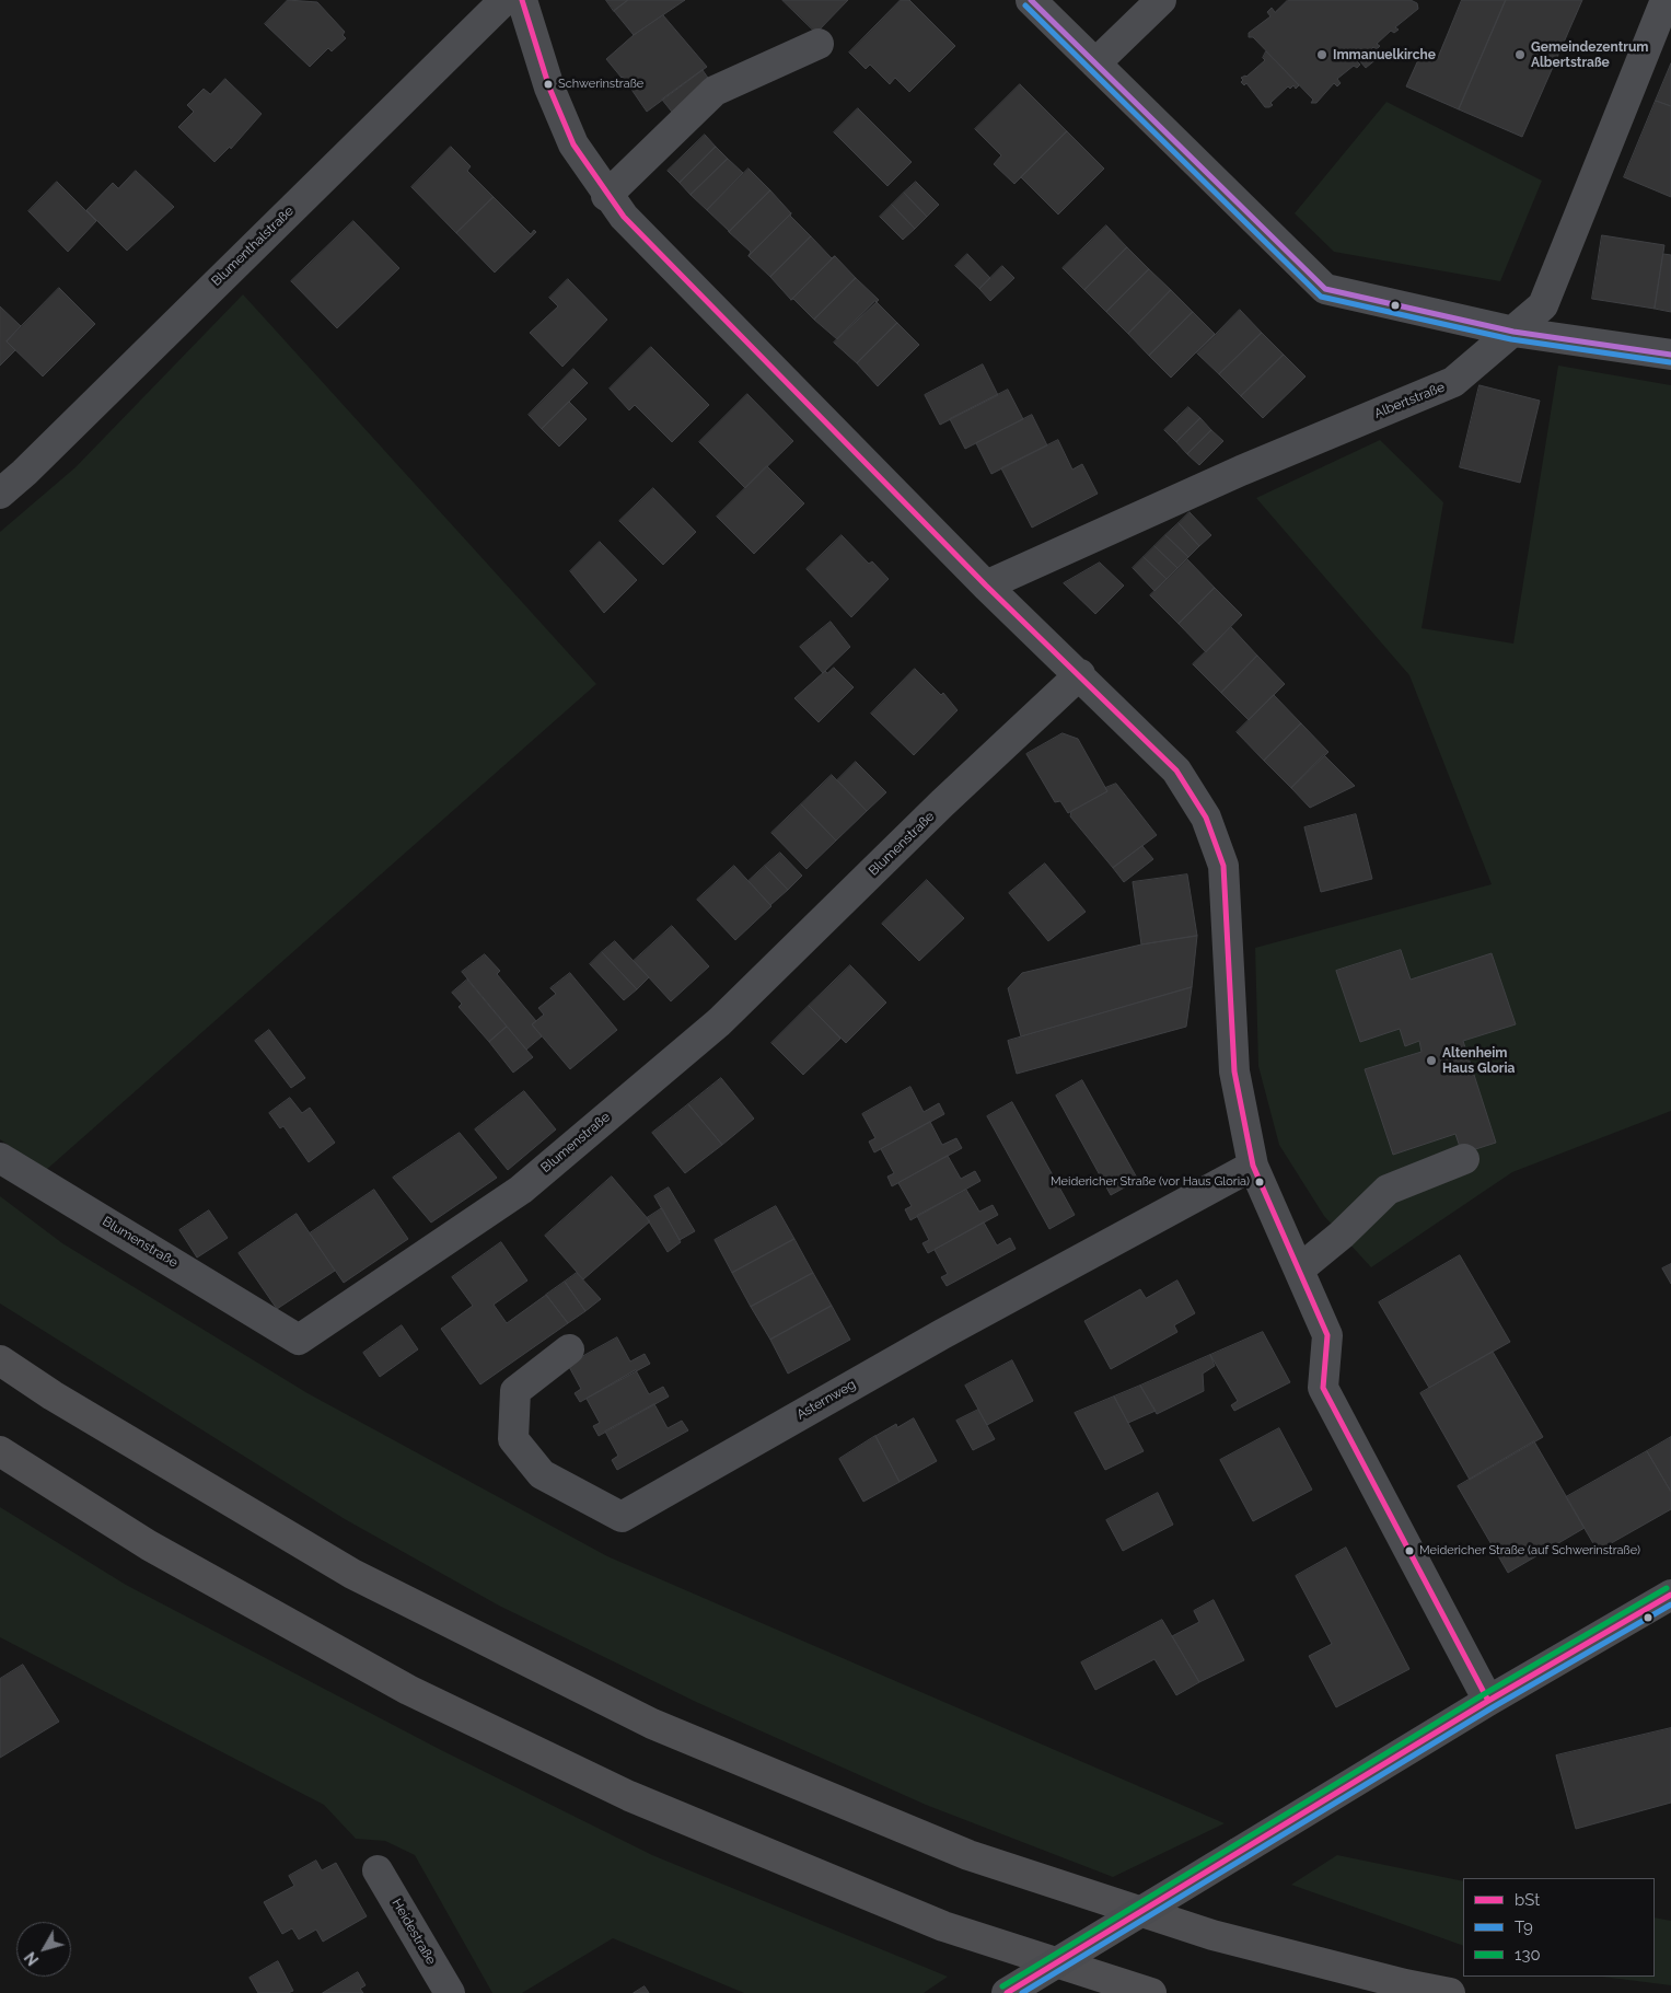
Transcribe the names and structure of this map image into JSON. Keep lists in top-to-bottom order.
{
  "streets": {
    "street": [
      "Blumenthalstraße",
      "Albertstraße",
      "Blumenstraße",
      "Asternweg",
      "Heidestraße"
    ]
  },
  "places": [
    "Immanuelkirche",
    "Gemeindezentrum Albertstraße",
    "Schwerinstraße",
    "Altenheim Haus Gloria",
    "Meidericher Straße (vor Haus Gloria)",
    "Meidericher Straße (auf Schwerinstraße)"
  ],
  "lines": ["transit line bSt", "transit line T9", "transit line 130"],
  "legend": ["bSt", "T9", "130"],
  "north": "bottom left"
}
